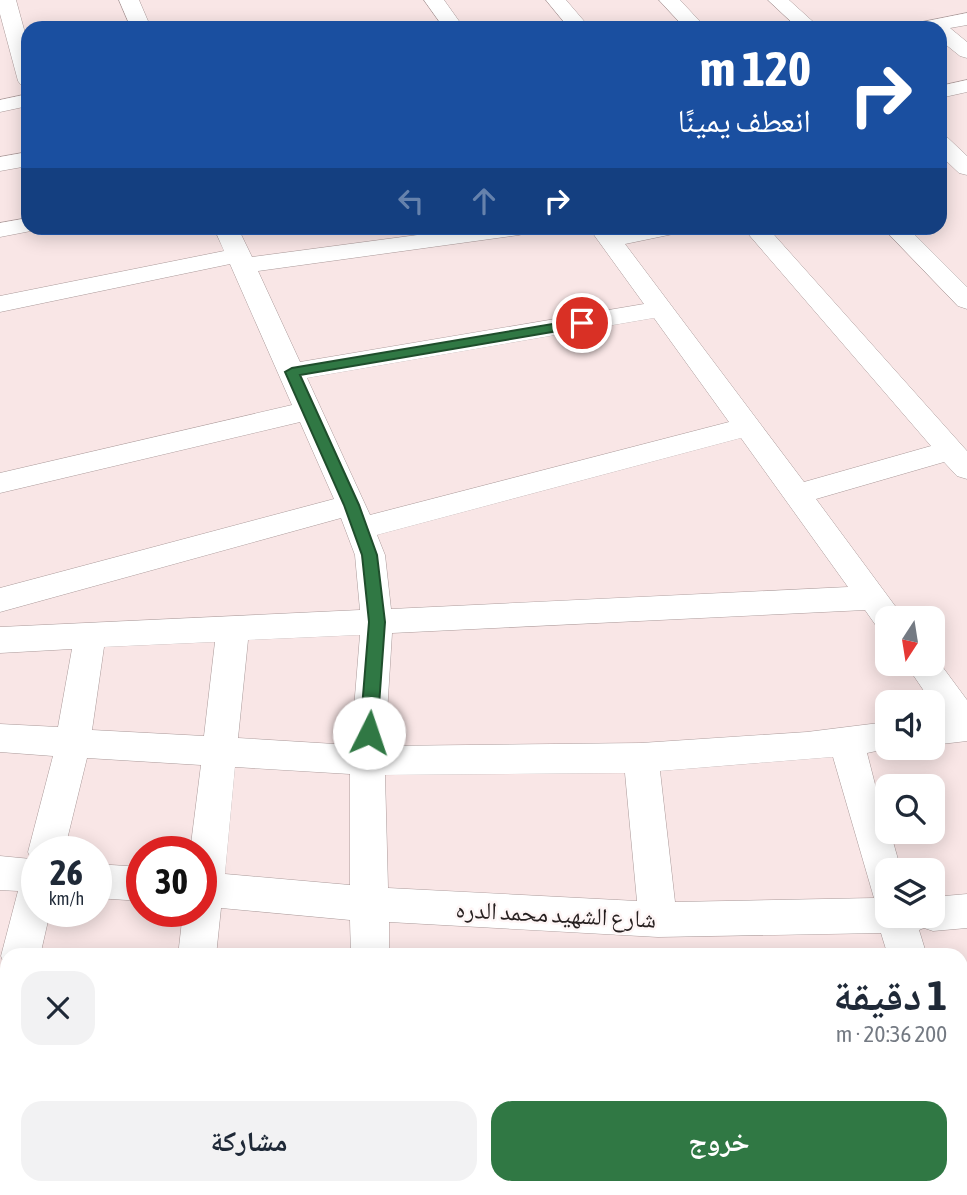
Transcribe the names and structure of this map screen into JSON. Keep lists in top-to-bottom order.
{
  "streets": {
    "street": ["شارع الشهيد محمد الدره"]
  },
  "north": "bottom",
  "page": {
    "turn": ["120 m", "انعطف يمينًا"],
    "speed": "26 km/h",
    "limit": "30",
    "heading": ["1 دقيقة", "200 m · 20:36"],
    "buttons": ["خروج", "مشاركة"]
  }
}
